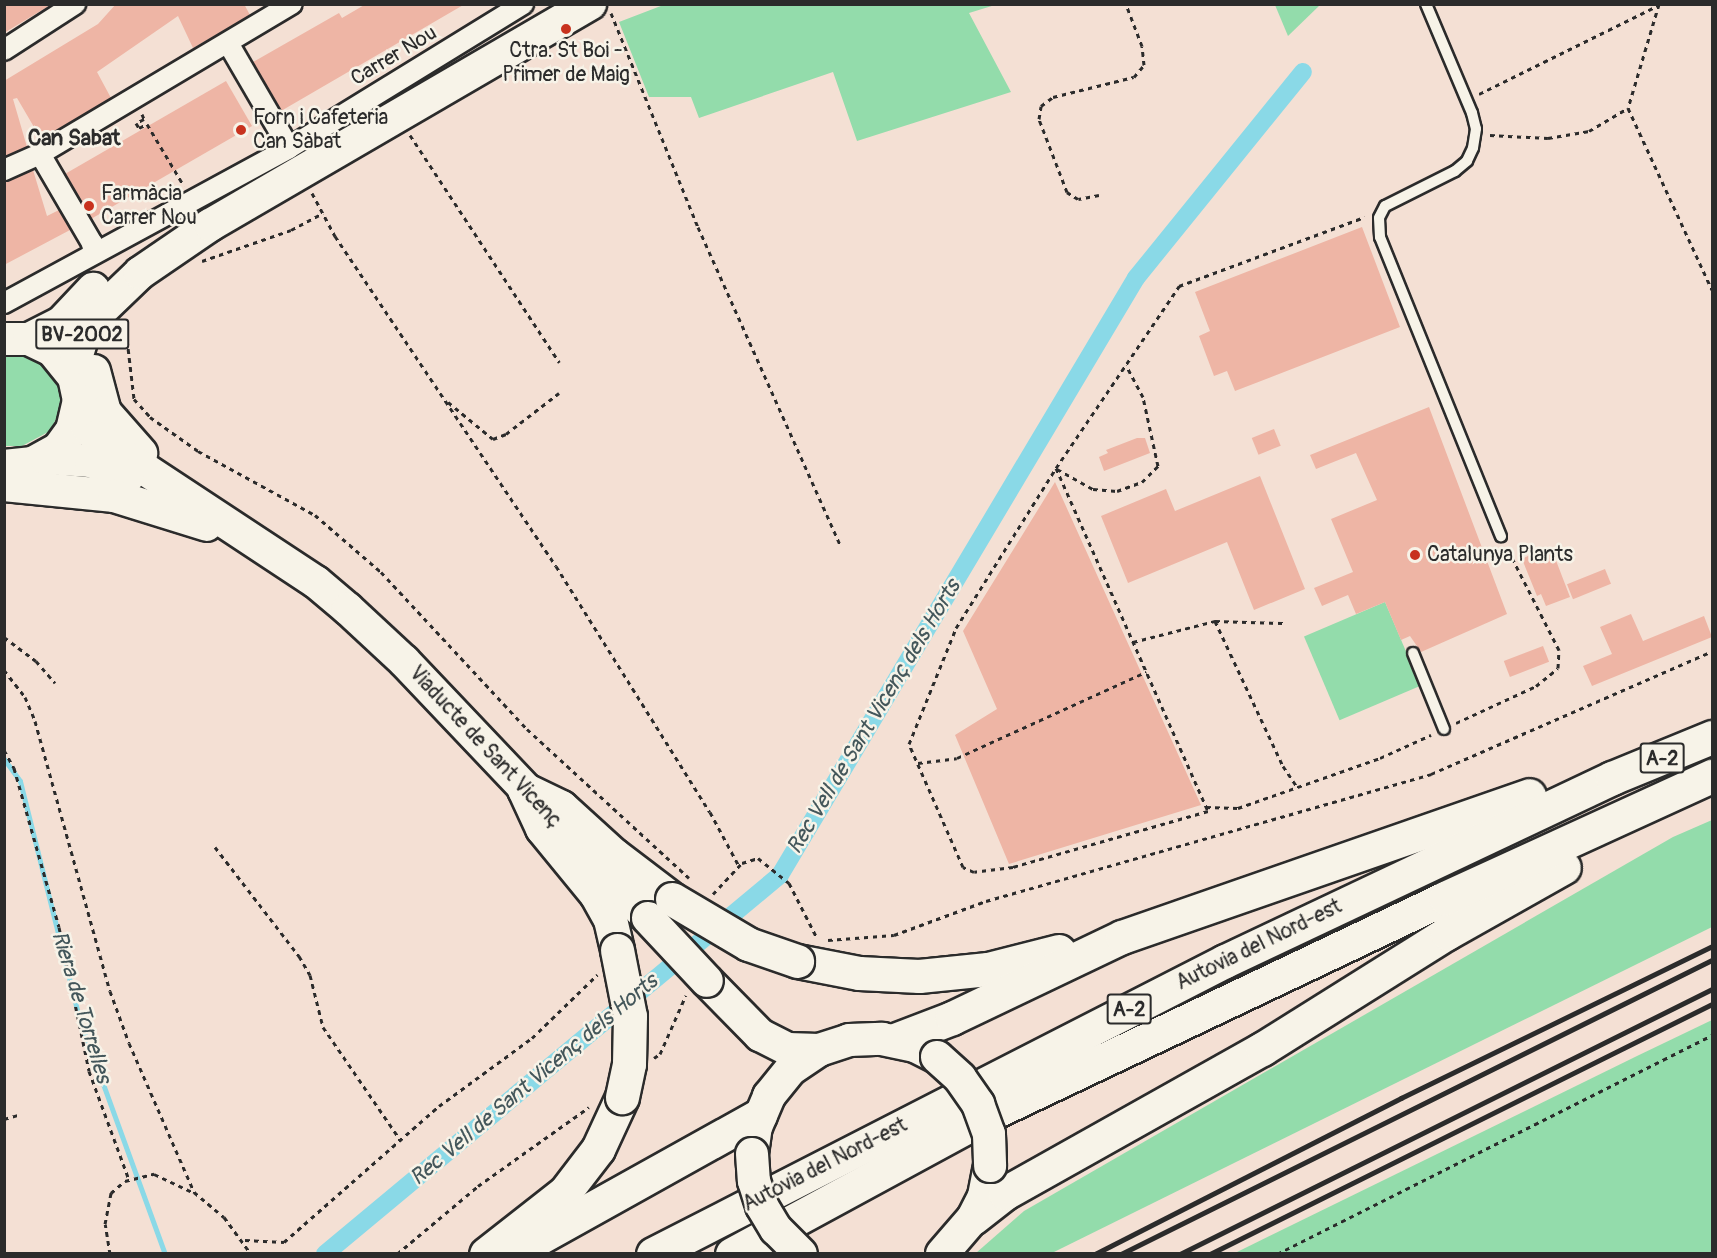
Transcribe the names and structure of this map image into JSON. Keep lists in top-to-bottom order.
{
  "streets": {
    "highway": ["A-2", "Autovia del Nord-est"],
    "main road": ["BV-2002", "Viaducte de Sant Vicenç"],
    "street": ["Carrer Nou"]
  },
  "crossings": [
    ["Carrer Nou", "BV-2002"],
    ["BV-2002", "Viaducte de Sant Vicenç"]
  ],
  "districts": ["Can Sabat"],
  "water": ["Rec Vell de Sant Vicenç dels Horts", "Riera de Torrelles"],
  "places": [
    "Ctra. St Boi - Primer de Maig",
    "Forn i Cafeteria Can Sàbat",
    "Farmàcia Carrer Nou",
    "Catalunya Plants"
  ]
}
